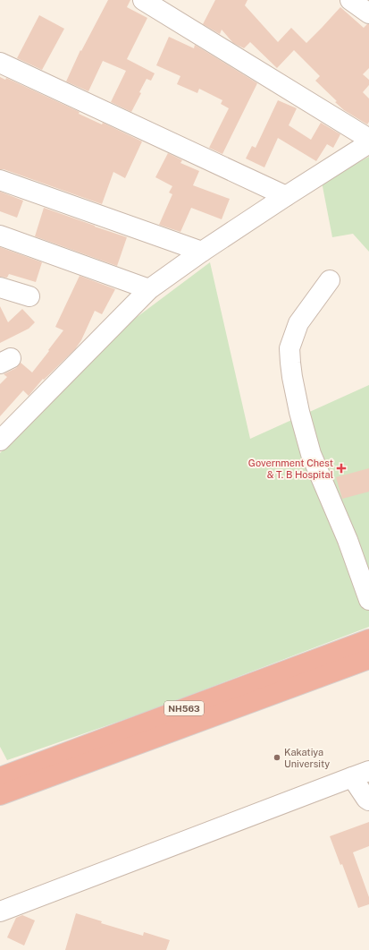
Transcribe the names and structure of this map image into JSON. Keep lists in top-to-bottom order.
{
  "streets": {
    "highway": ["NH563"]
  },
  "places": {
    "health": ["Government Chest & T. B Hospital"],
    "other": ["Kakatiya University"]
  }
}
